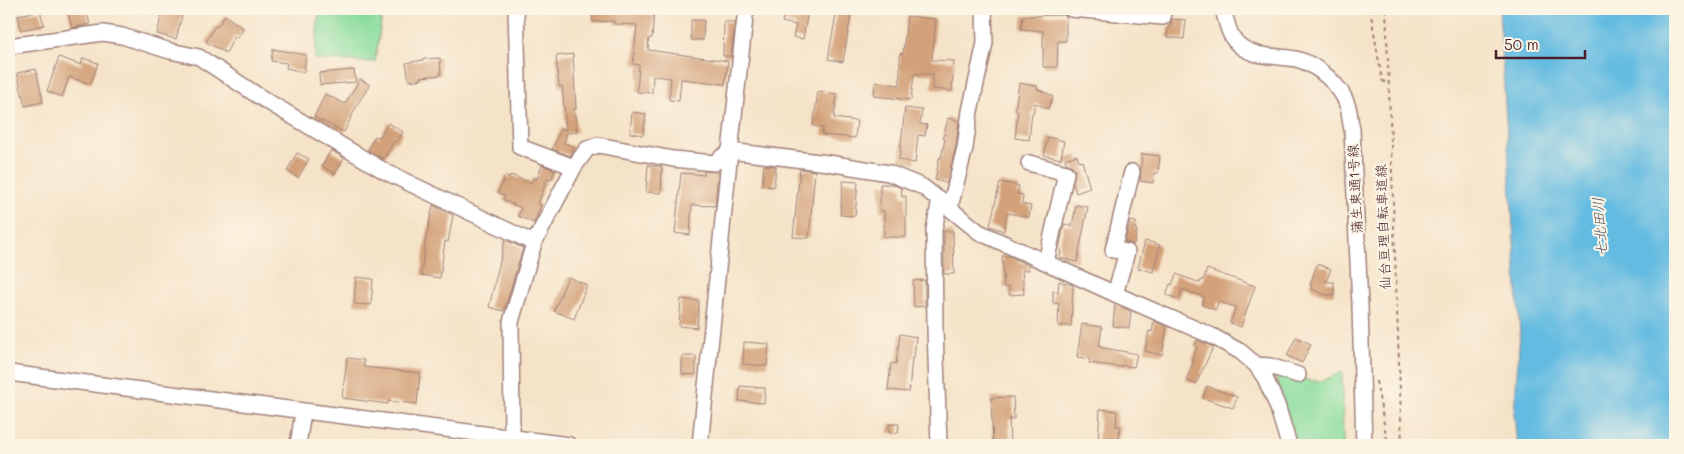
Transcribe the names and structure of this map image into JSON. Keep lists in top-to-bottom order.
{
  "streets": {
    "street": ["蒲生東通1号線"],
    "path": ["仙台亘理自転車道線"]
  },
  "water": ["七北田川"],
  "scale_bar": "50 m"
}
